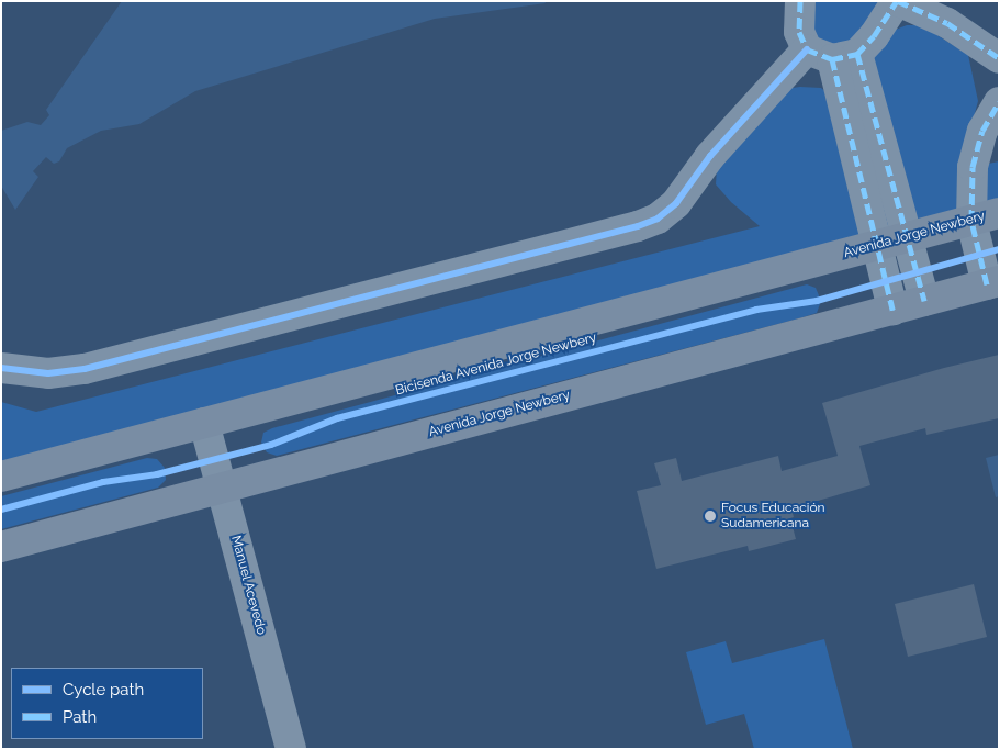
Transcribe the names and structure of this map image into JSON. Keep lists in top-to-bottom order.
{
  "streets": {
    "main road": ["Avenida Jorge Newbery"],
    "street": ["Manuel Acevedo"],
    "cycle path": ["Bicisenda Avenida Jorge Newbery"]
  },
  "crossings": [
    ["Avenida Jorge Newbery", "Manuel Acevedo"]
  ],
  "places": ["Focus Educación Sudamericana"],
  "legend": ["Cycle path", "Path"]
}
